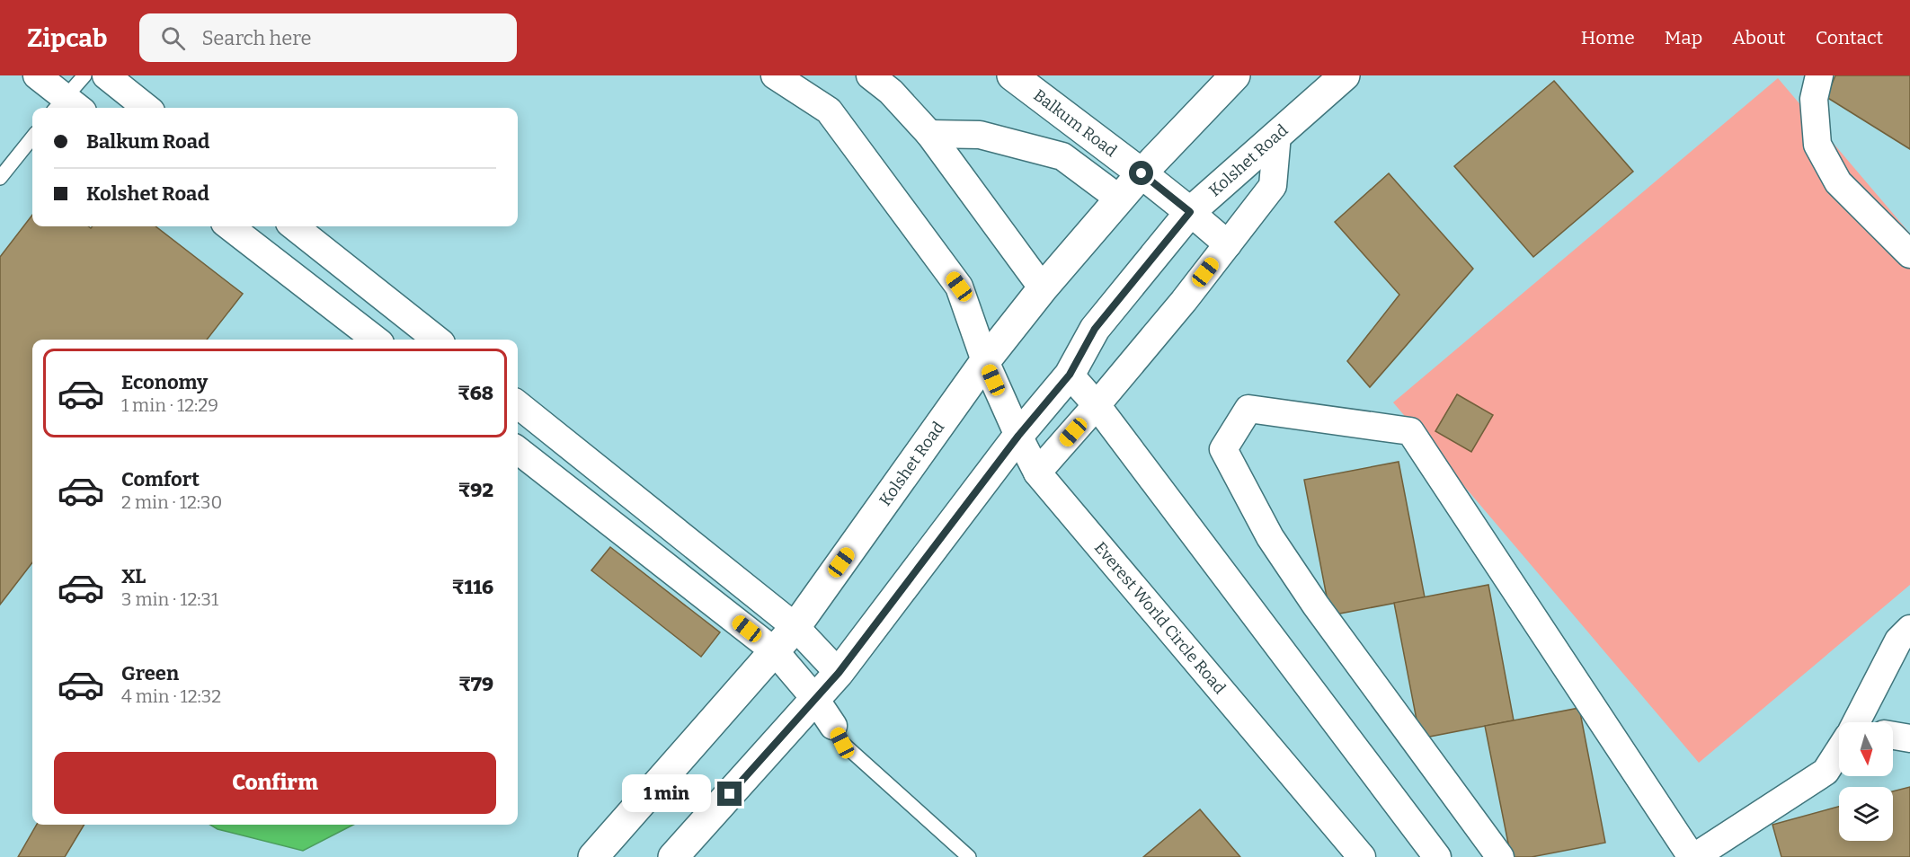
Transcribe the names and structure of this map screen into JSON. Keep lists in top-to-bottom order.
{
  "streets": {
    "street": ["Balkum Road", "Kolshet Road", "Everest World Circle Road"]
  },
  "crossings": [
    ["Balkum Road", "Kolshet Road"],
    ["Kolshet Road", "Everest World Circle Road"]
  ],
  "north": "bottom",
  "page": {
    "header": "Zipcab",
    "search": "Search here",
    "nav": [
      "Home",
      "Map",
      "About",
      "Contact"
    ],
    "banner": ["Balkum Road", "Kolshet Road"],
    "list": [
      {
        "name": "Economy",
        "note": "1 min · 12:29",
        "value": "₹68"
      },
      {
        "name": "Comfort",
        "note": "2 min · 12:30",
        "value": "₹92"
      },
      {
        "name": "XL",
        "note": "3 min · 12:31",
        "value": "₹116"
      },
      {
        "name": "Green",
        "note": "4 min · 12:32",
        "value": "₹79"
      }
    ],
    "buttons": "Confirm",
    "bubble": "1 min"
  }
}
